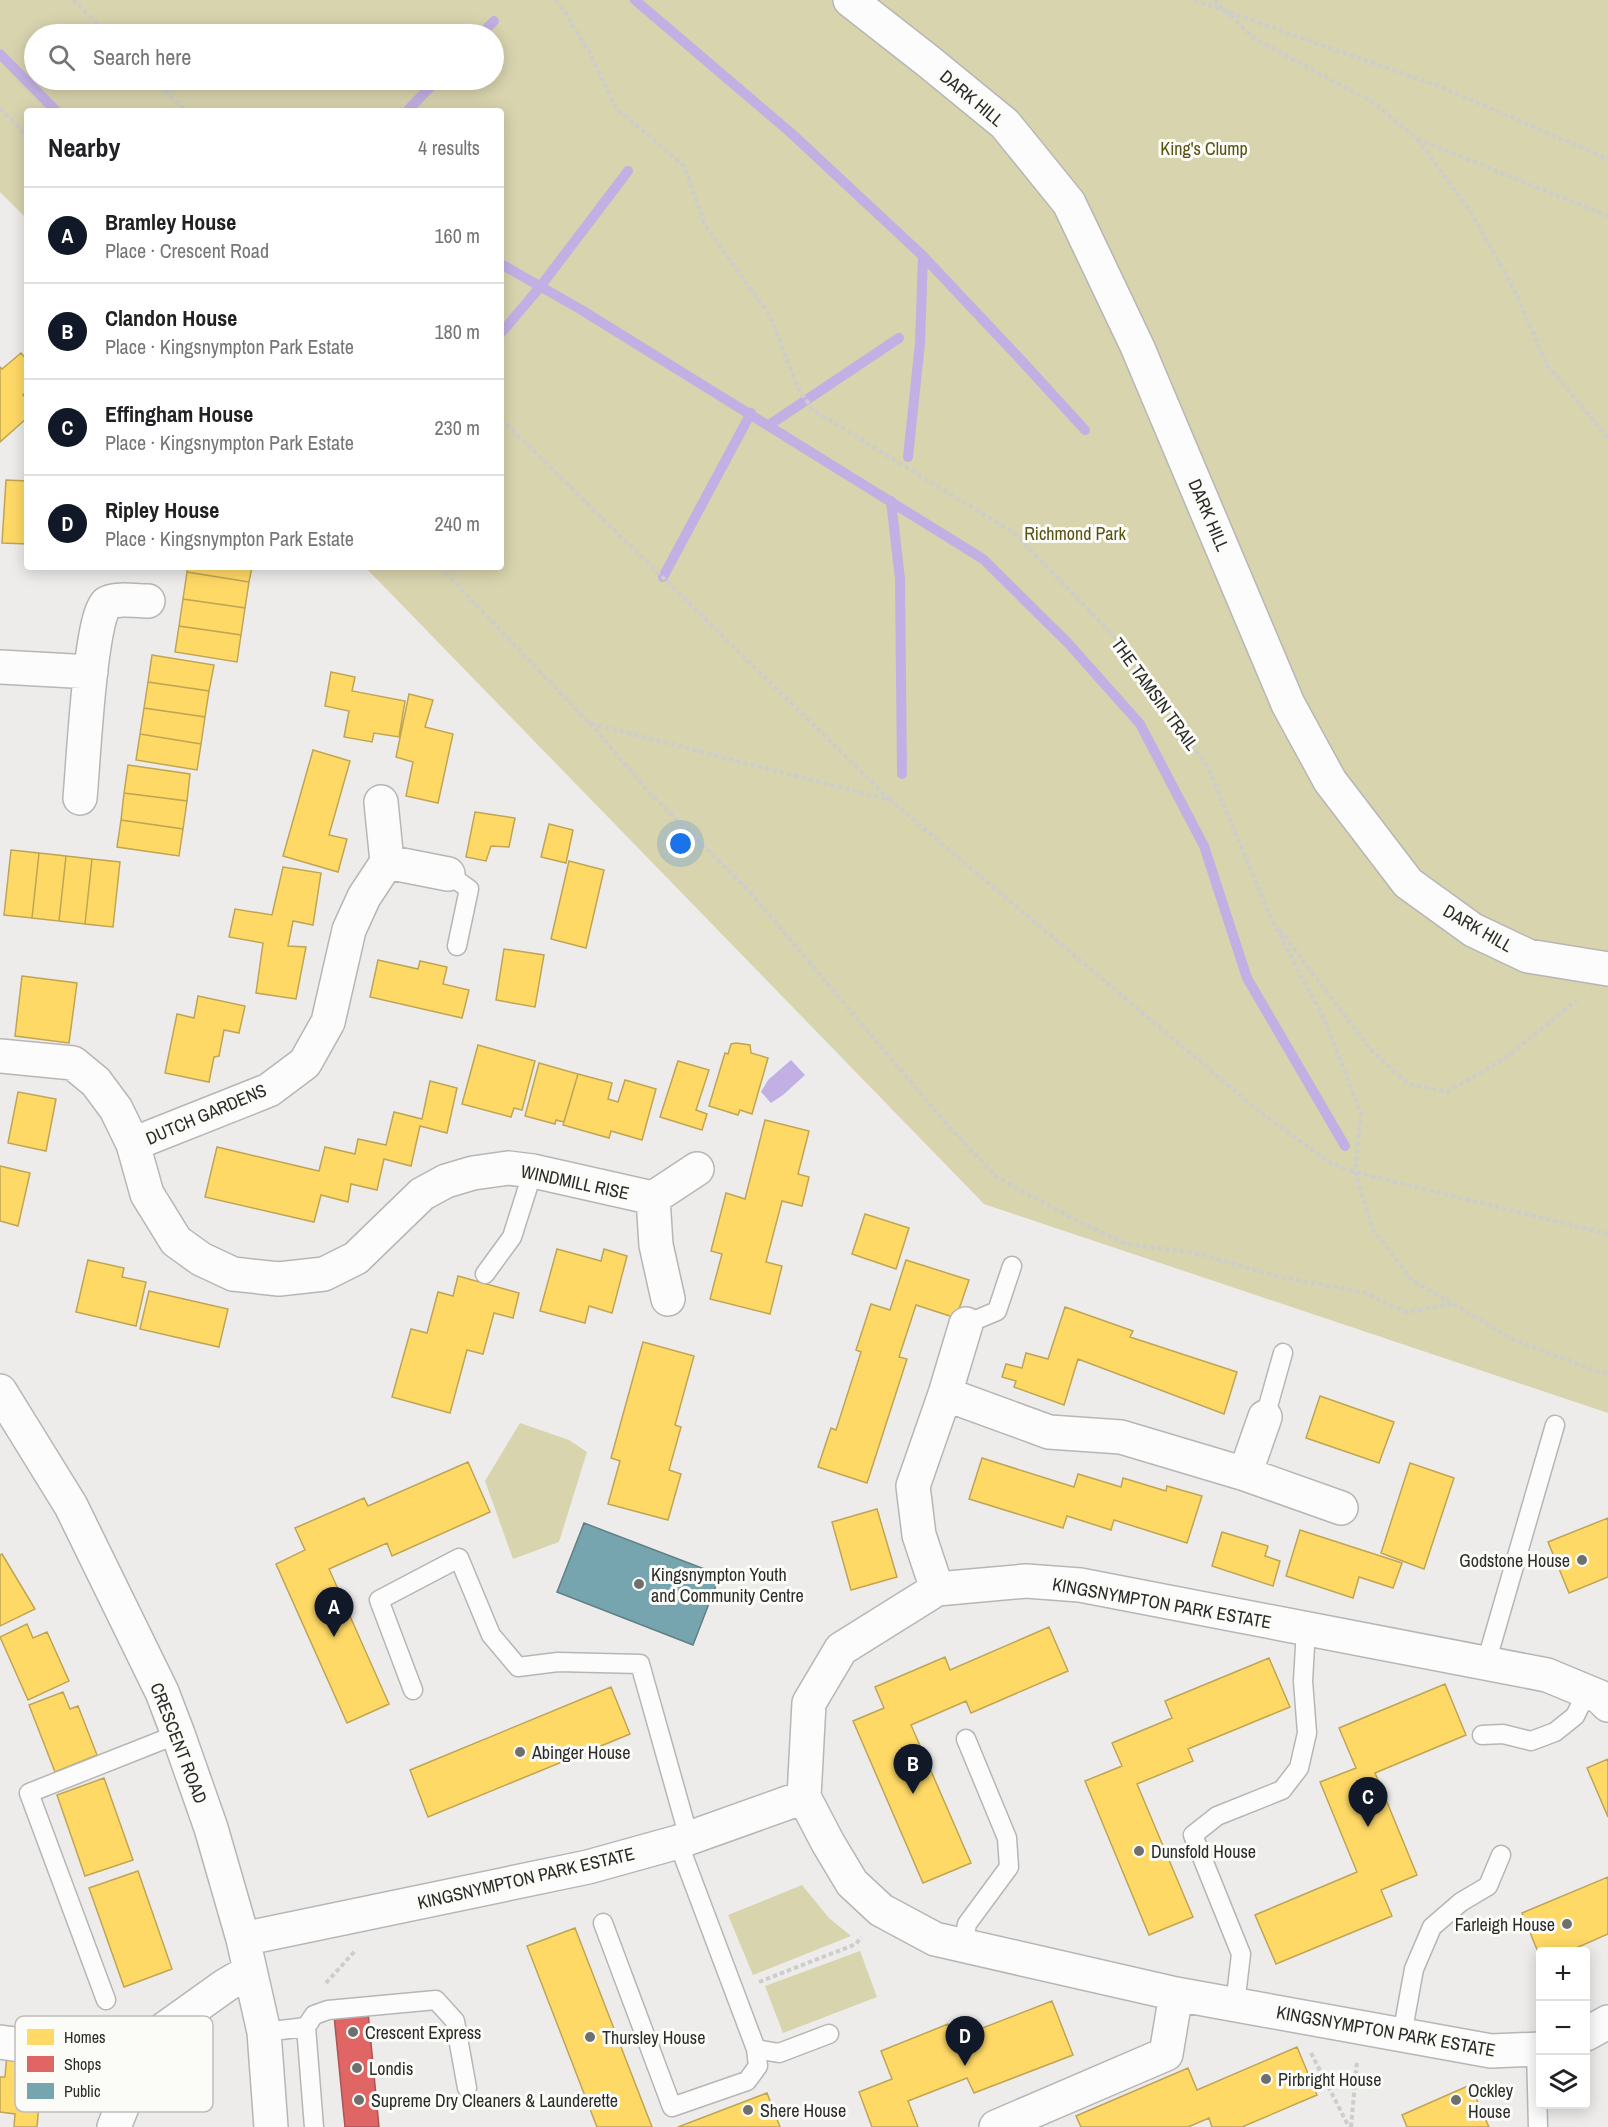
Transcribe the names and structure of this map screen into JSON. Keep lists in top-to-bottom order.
{
  "streets": {
    "street": [
      "DARK HILL",
      "DUTCH GARDENS",
      "WINDMILL RISE",
      "KINGSNYMPTON PARK ESTATE",
      "CRESCENT ROAD"
    ],
    "path": ["THE TAMSIN TRAIL"]
  },
  "crossings": [
    ["DUTCH GARDENS", "WINDMILL RISE"],
    ["KINGSNYMPTON PARK ESTATE", "CRESCENT ROAD"]
  ],
  "parks": ["King's Clump", "Richmond Park"],
  "places": [
    "Godstone House",
    "Kingsnympton Youth and Community Centre",
    "Abinger House",
    "Dunsfold House",
    "Farleigh House",
    "Crescent Express",
    "Thursley House",
    "Londis",
    "Pirbright House",
    "Supreme Dry Cleaners & Launderette",
    "Ockley House",
    "Shere House"
  ],
  "legend": ["Homes", "Shops", "Public"],
  "page": {
    "search": "Search here",
    "heading": ["Nearby", "4 results"],
    "list": [
      {
        "mark": "A",
        "name": "Bramley House",
        "note": "Place · Crescent Road",
        "value": "160 m"
      },
      {
        "mark": "B",
        "name": "Clandon House",
        "note": "Place · Kingsnympton Park Estate",
        "value": "180 m"
      },
      {
        "mark": "C",
        "name": "Effingham House",
        "note": "Place · Kingsnympton Park Estate",
        "value": "230 m"
      },
      {
        "mark": "D",
        "name": "Ripley House",
        "note": "Place · Kingsnympton Park Estate",
        "value": "240 m"
      }
    ],
    "pins": [
      "A",
      "B",
      "C",
      "D"
    ],
    "map_buttons": ["+", "−"]
  }
}
